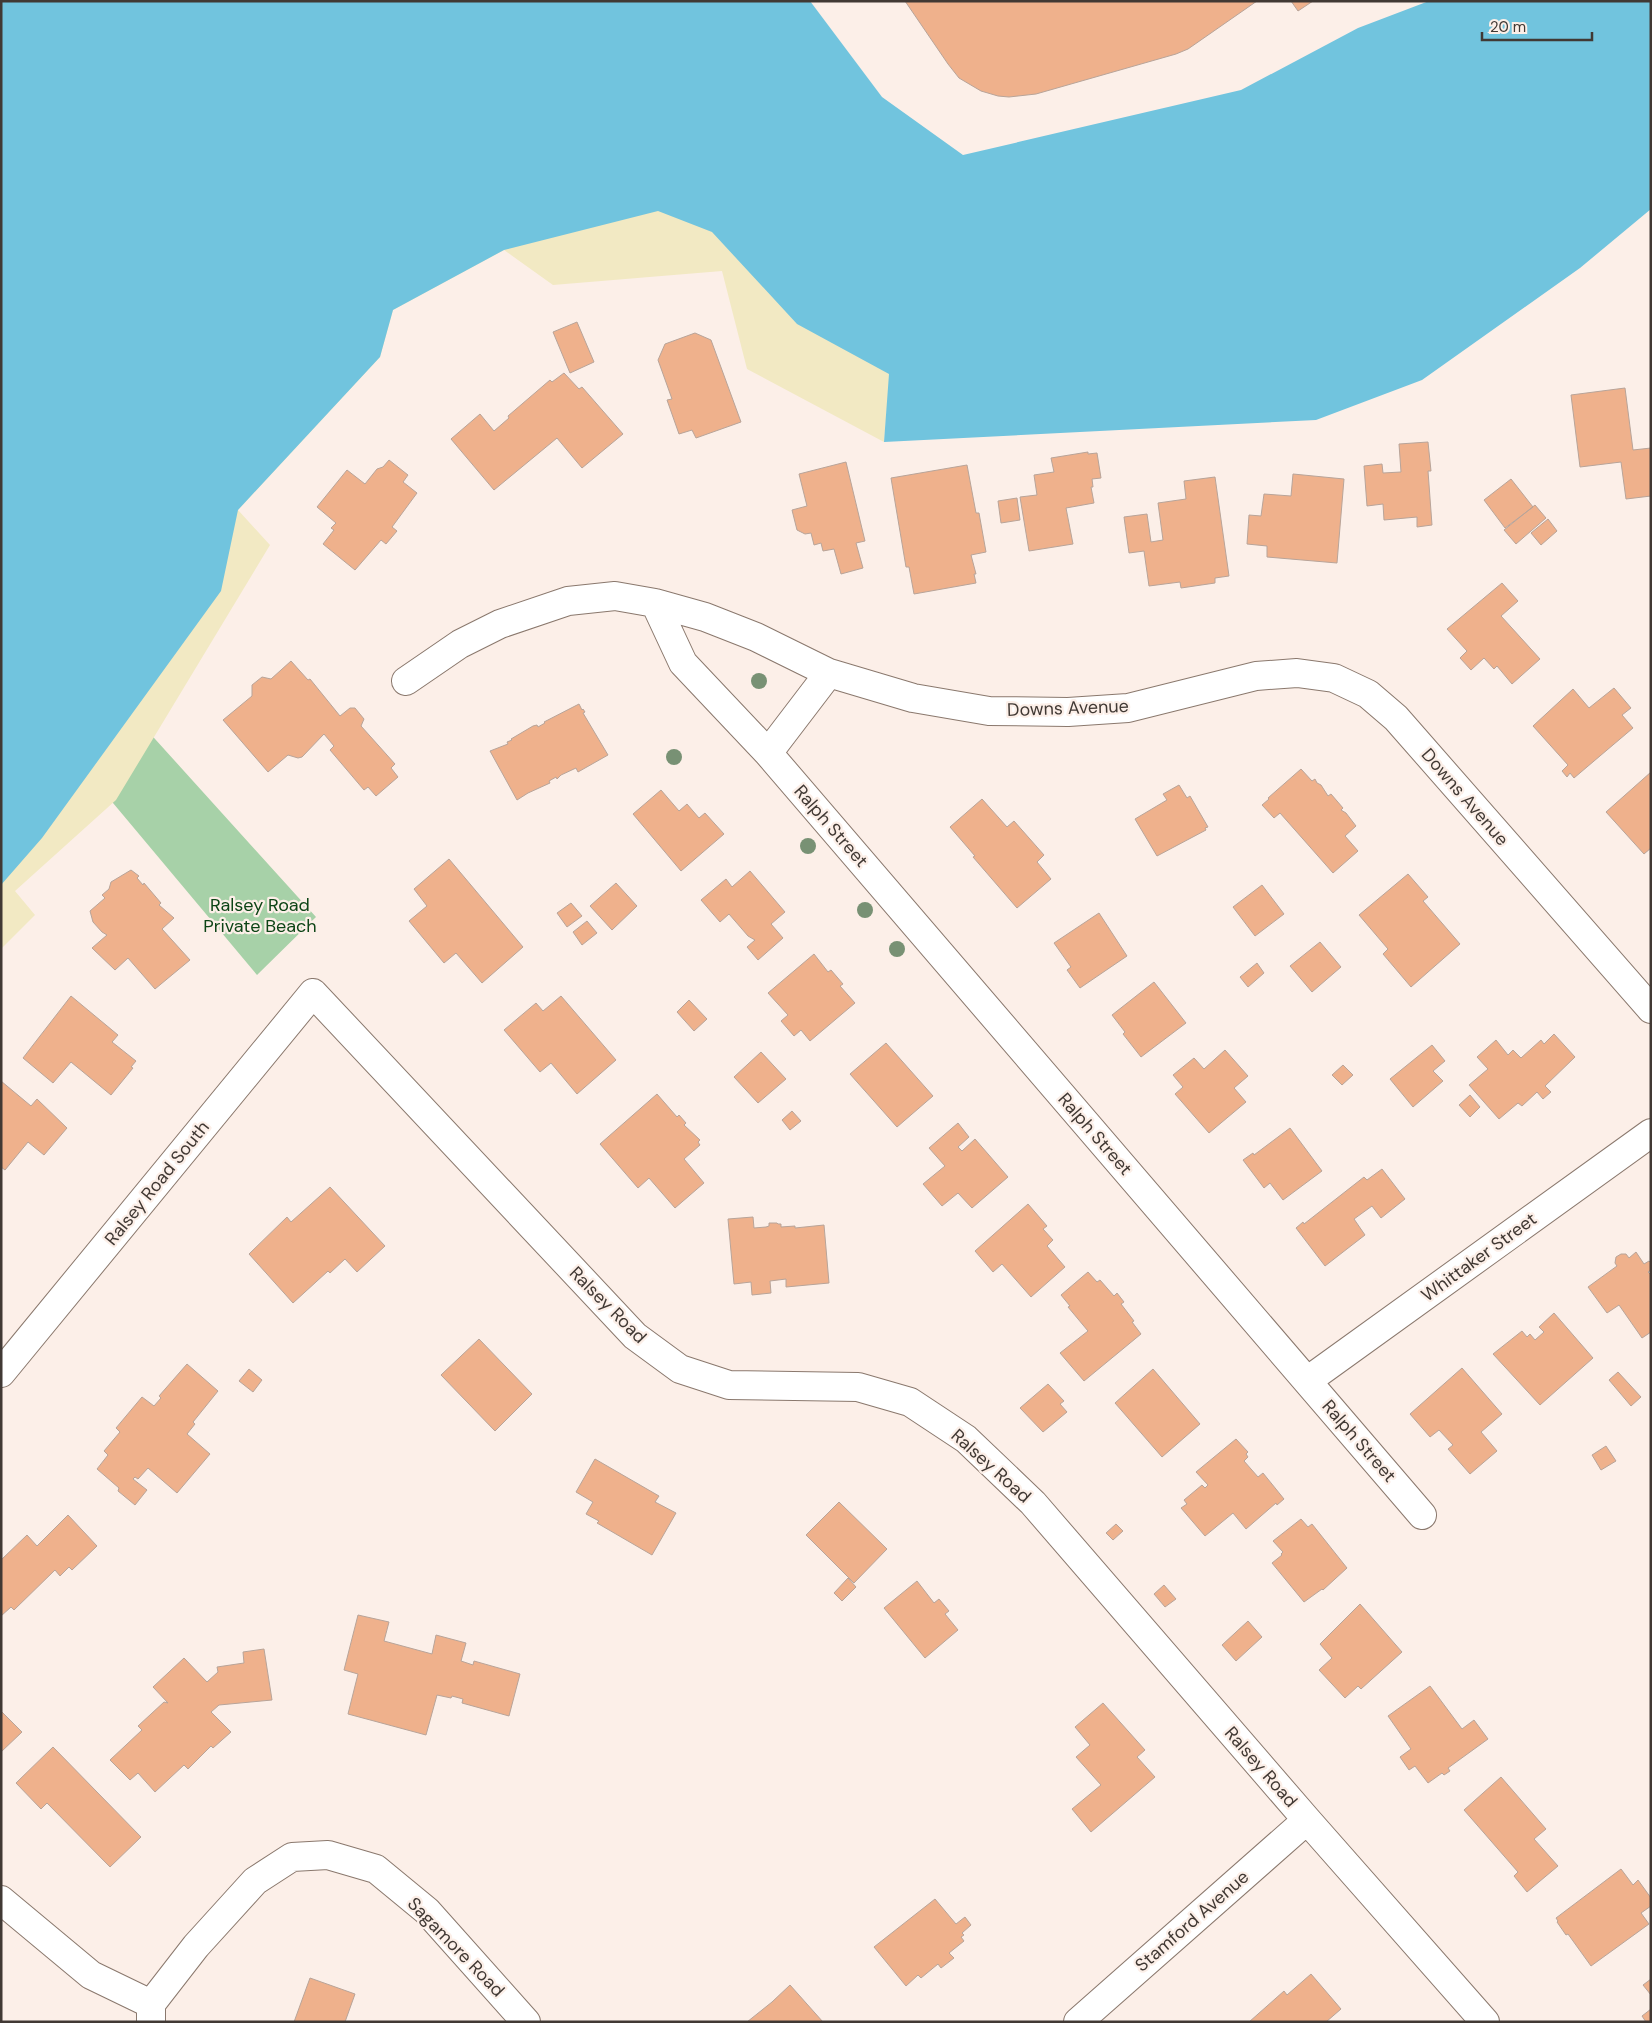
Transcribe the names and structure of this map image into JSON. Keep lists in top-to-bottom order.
{
  "streets": {
    "street": [
      "Downs Avenue",
      "Ralph Street",
      "Ralsey Road South",
      "Whittaker Street",
      "Ralsey Road",
      "Stamford Avenue",
      "Sagamore Road"
    ]
  },
  "crossings": [
    ["Downs Avenue", "Ralph Street"],
    ["Ralph Street", "Whittaker Street"],
    ["Ralsey Road South", "Ralsey Road"],
    ["Ralsey Road", "Stamford Avenue"]
  ],
  "parks": ["Ralsey Road Private Beach"],
  "scale_bar": "20 m"
}
